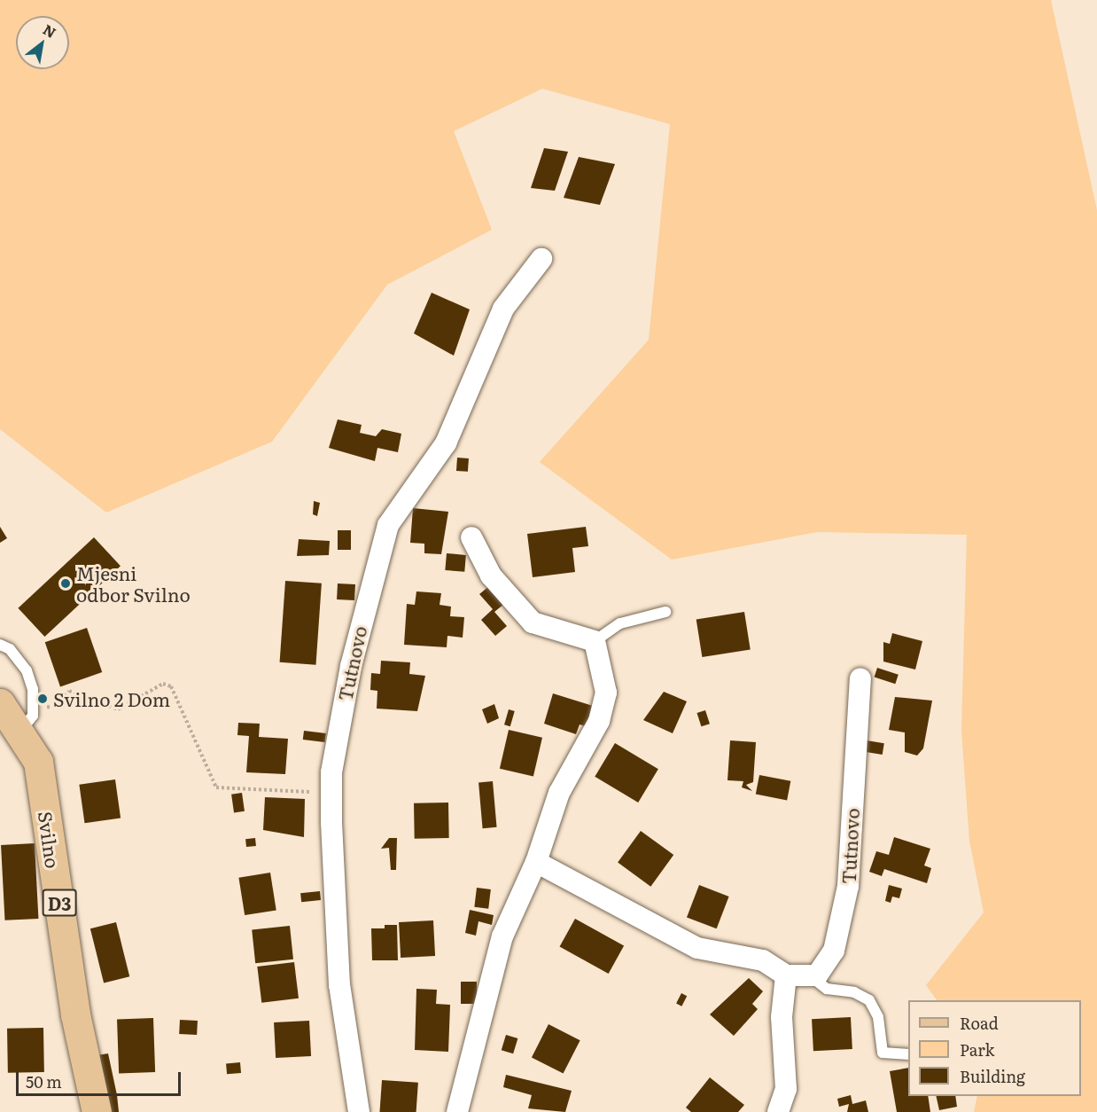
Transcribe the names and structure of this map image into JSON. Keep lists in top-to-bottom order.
{
  "streets": {
    "main road": ["Svilno", "D3"],
    "street": ["Tutnovo"]
  },
  "places": ["Mjesni odbor Svilno", "Svilno 2 Dom"],
  "legend": ["Road", "Park", "Building"],
  "scale_bar": "50 m",
  "north": "top right"
}
